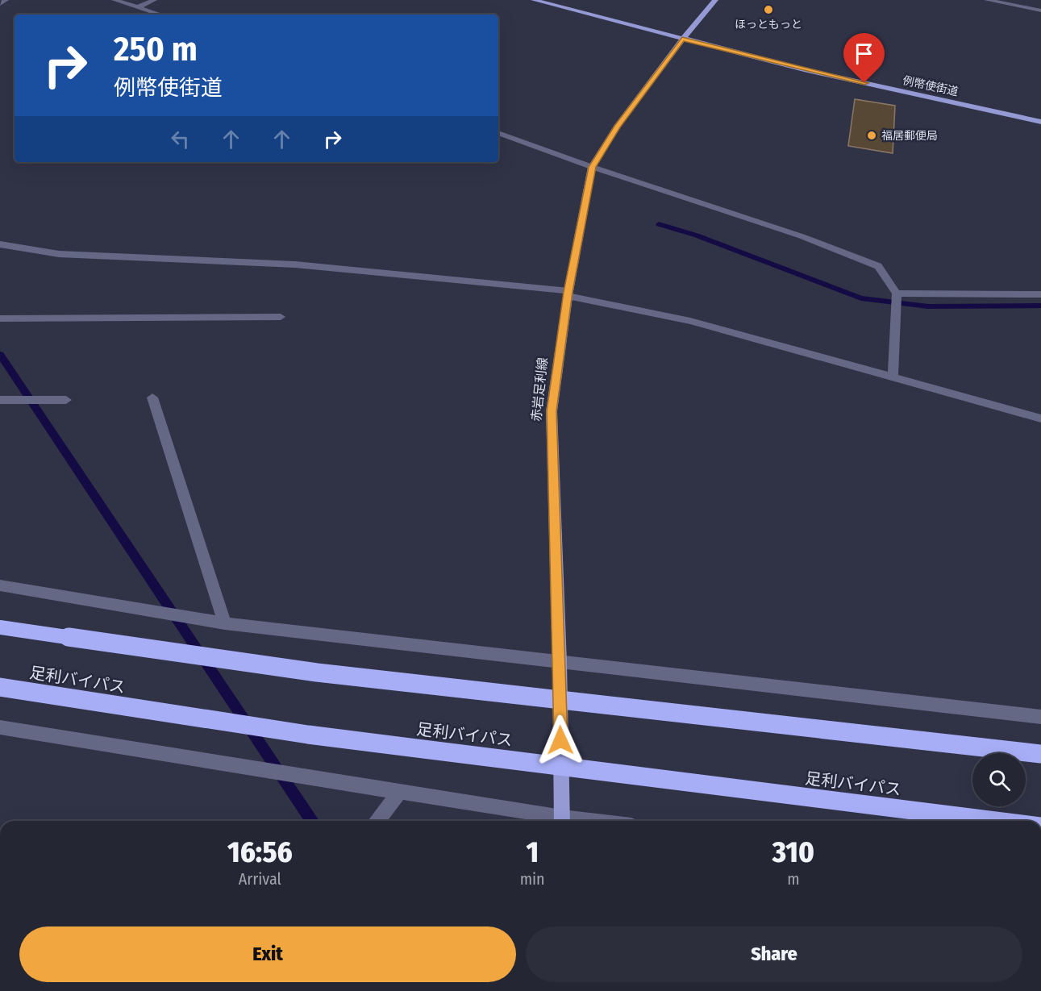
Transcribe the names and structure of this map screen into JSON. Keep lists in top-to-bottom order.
{
  "streets": {
    "highway": ["足利バイパス"],
    "main road": ["例幣使街道", "赤岩足利線"]
  },
  "crossings": [
    ["例幣使街道", "赤岩足利線"]
  ],
  "places": ["ほっともっと", "福居郵便局"],
  "page": {
    "turn": ["250 m", "例幣使街道"],
    "eta": [
      "16:56",
      "Arrival",
      "1",
      "min",
      "310",
      "m"
    ],
    "buttons": ["Exit", "Share"]
  }
}
